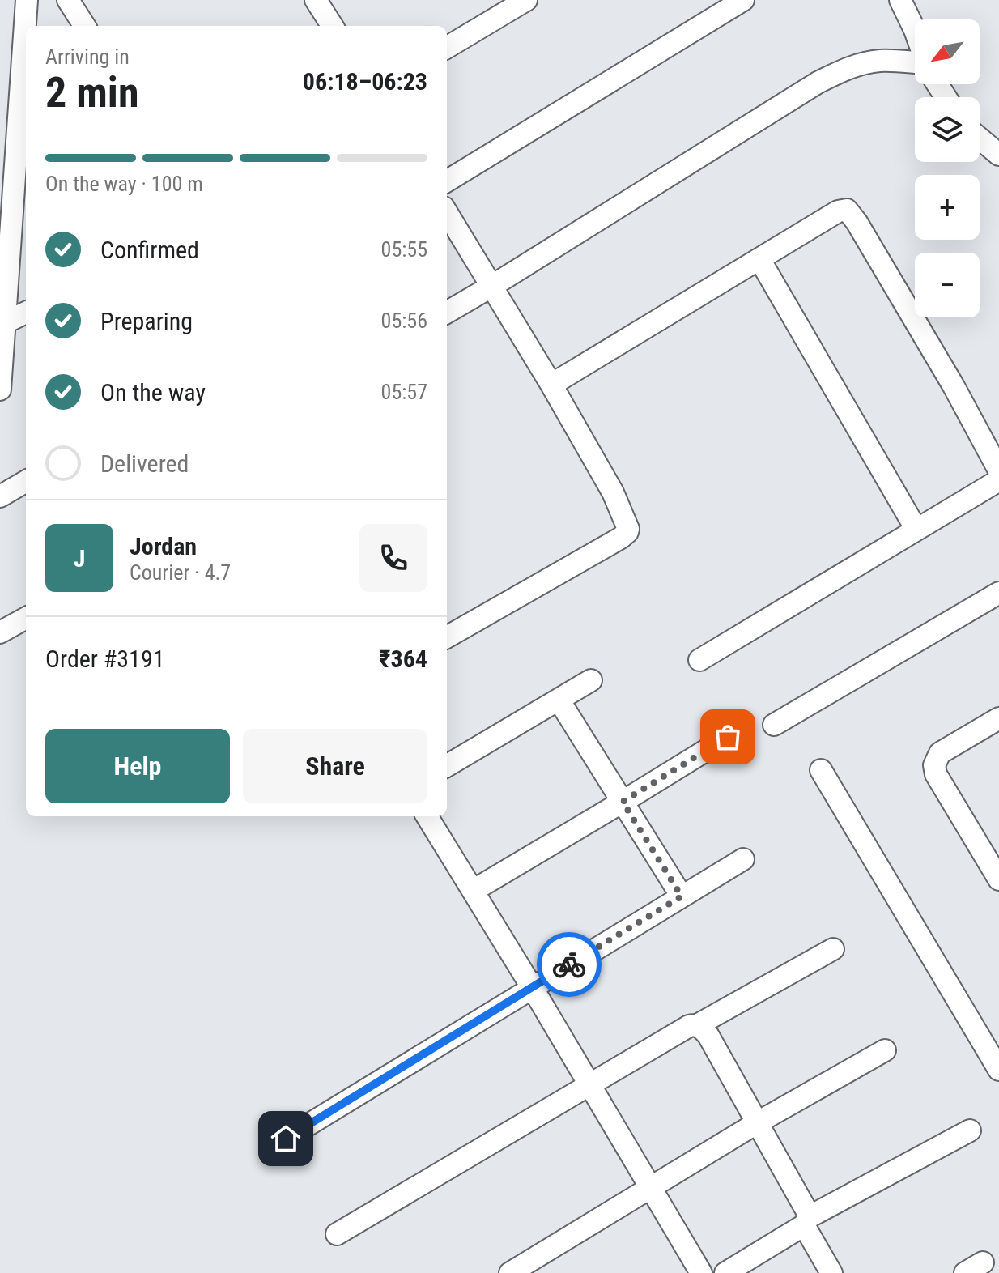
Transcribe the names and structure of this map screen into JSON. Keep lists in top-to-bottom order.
{
  "north": "bottom left",
  "page": {
    "map_buttons": ["+", "−"],
    "heading": ["2 min", "Arriving in", "06:18–06:23"],
    "panel": [
      "Jordan",
      "Courier · 4.7",
      "Order #3191",
      "₹364"
    ],
    "bar": "On the way · 100 m",
    "list": [
      ["Confirmed", "05:55"],
      ["Preparing", "05:56"],
      ["On the way", "05:57"],
      "Delivered"
    ],
    "round": "J",
    "buttons": ["Help", "Share"]
  }
}
